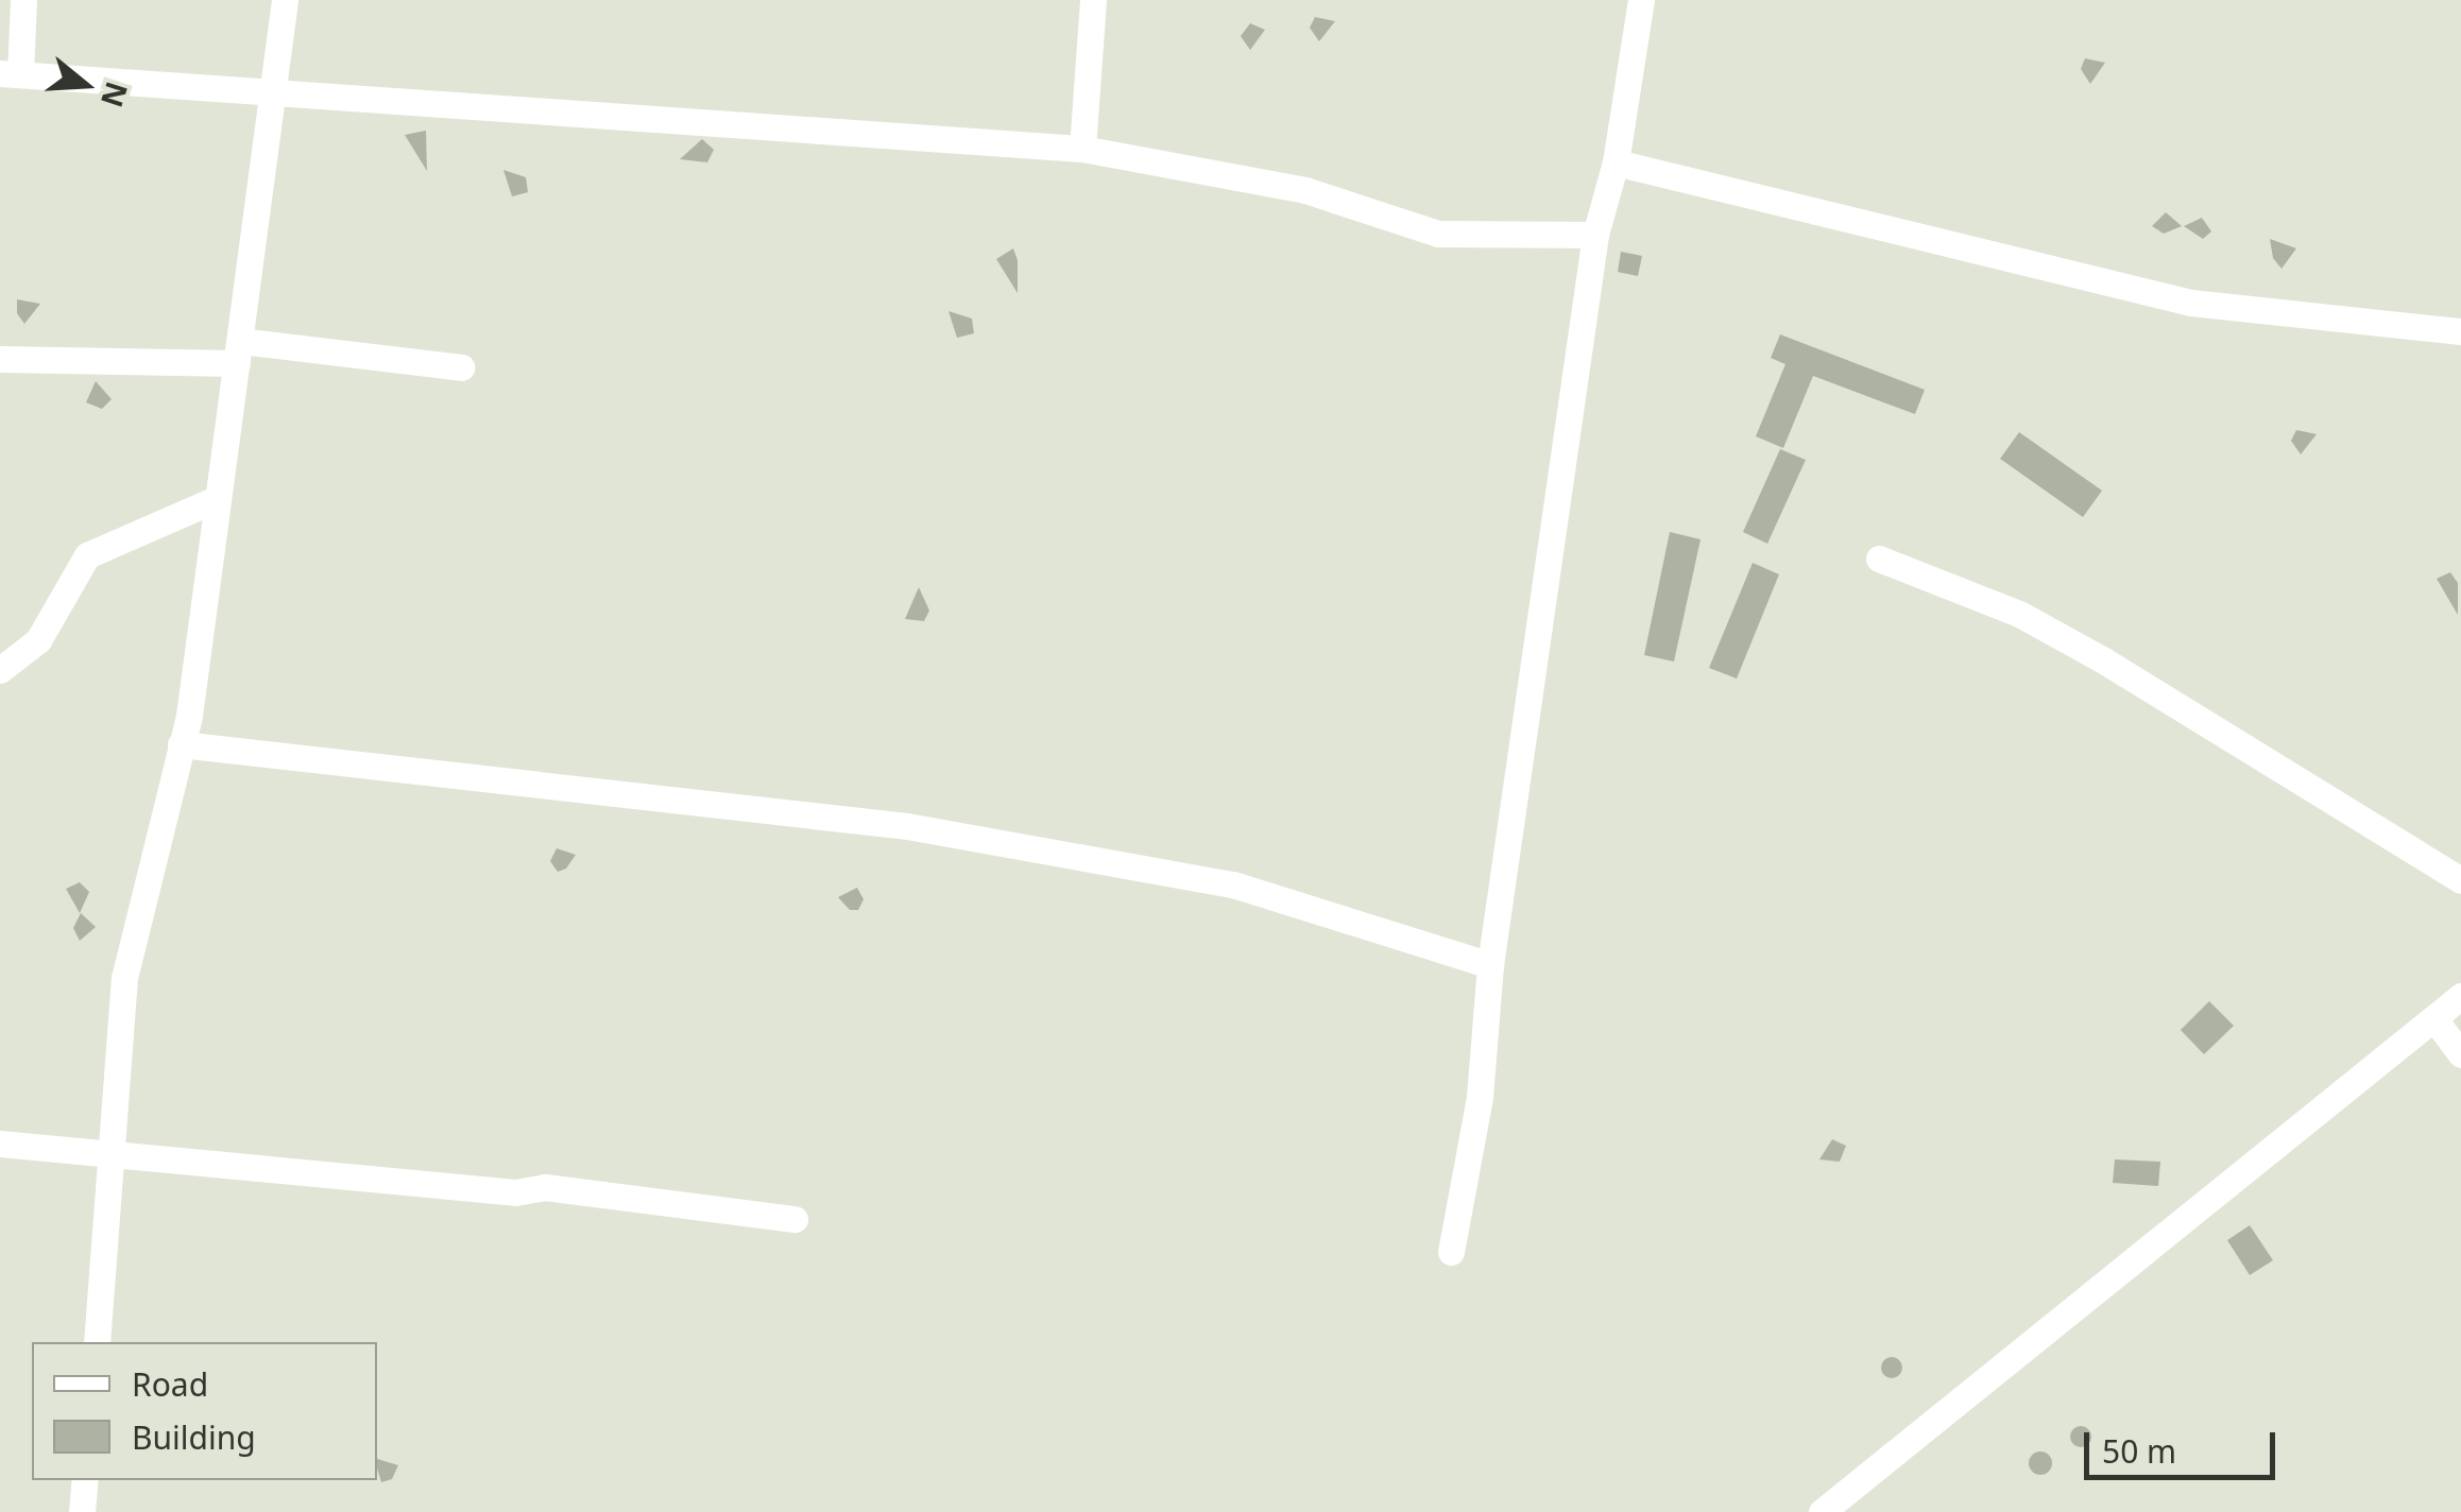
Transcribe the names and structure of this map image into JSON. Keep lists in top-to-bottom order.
{
  "legend": ["Road", "Building"],
  "scale_bar": "50 m",
  "north": "right"
}
